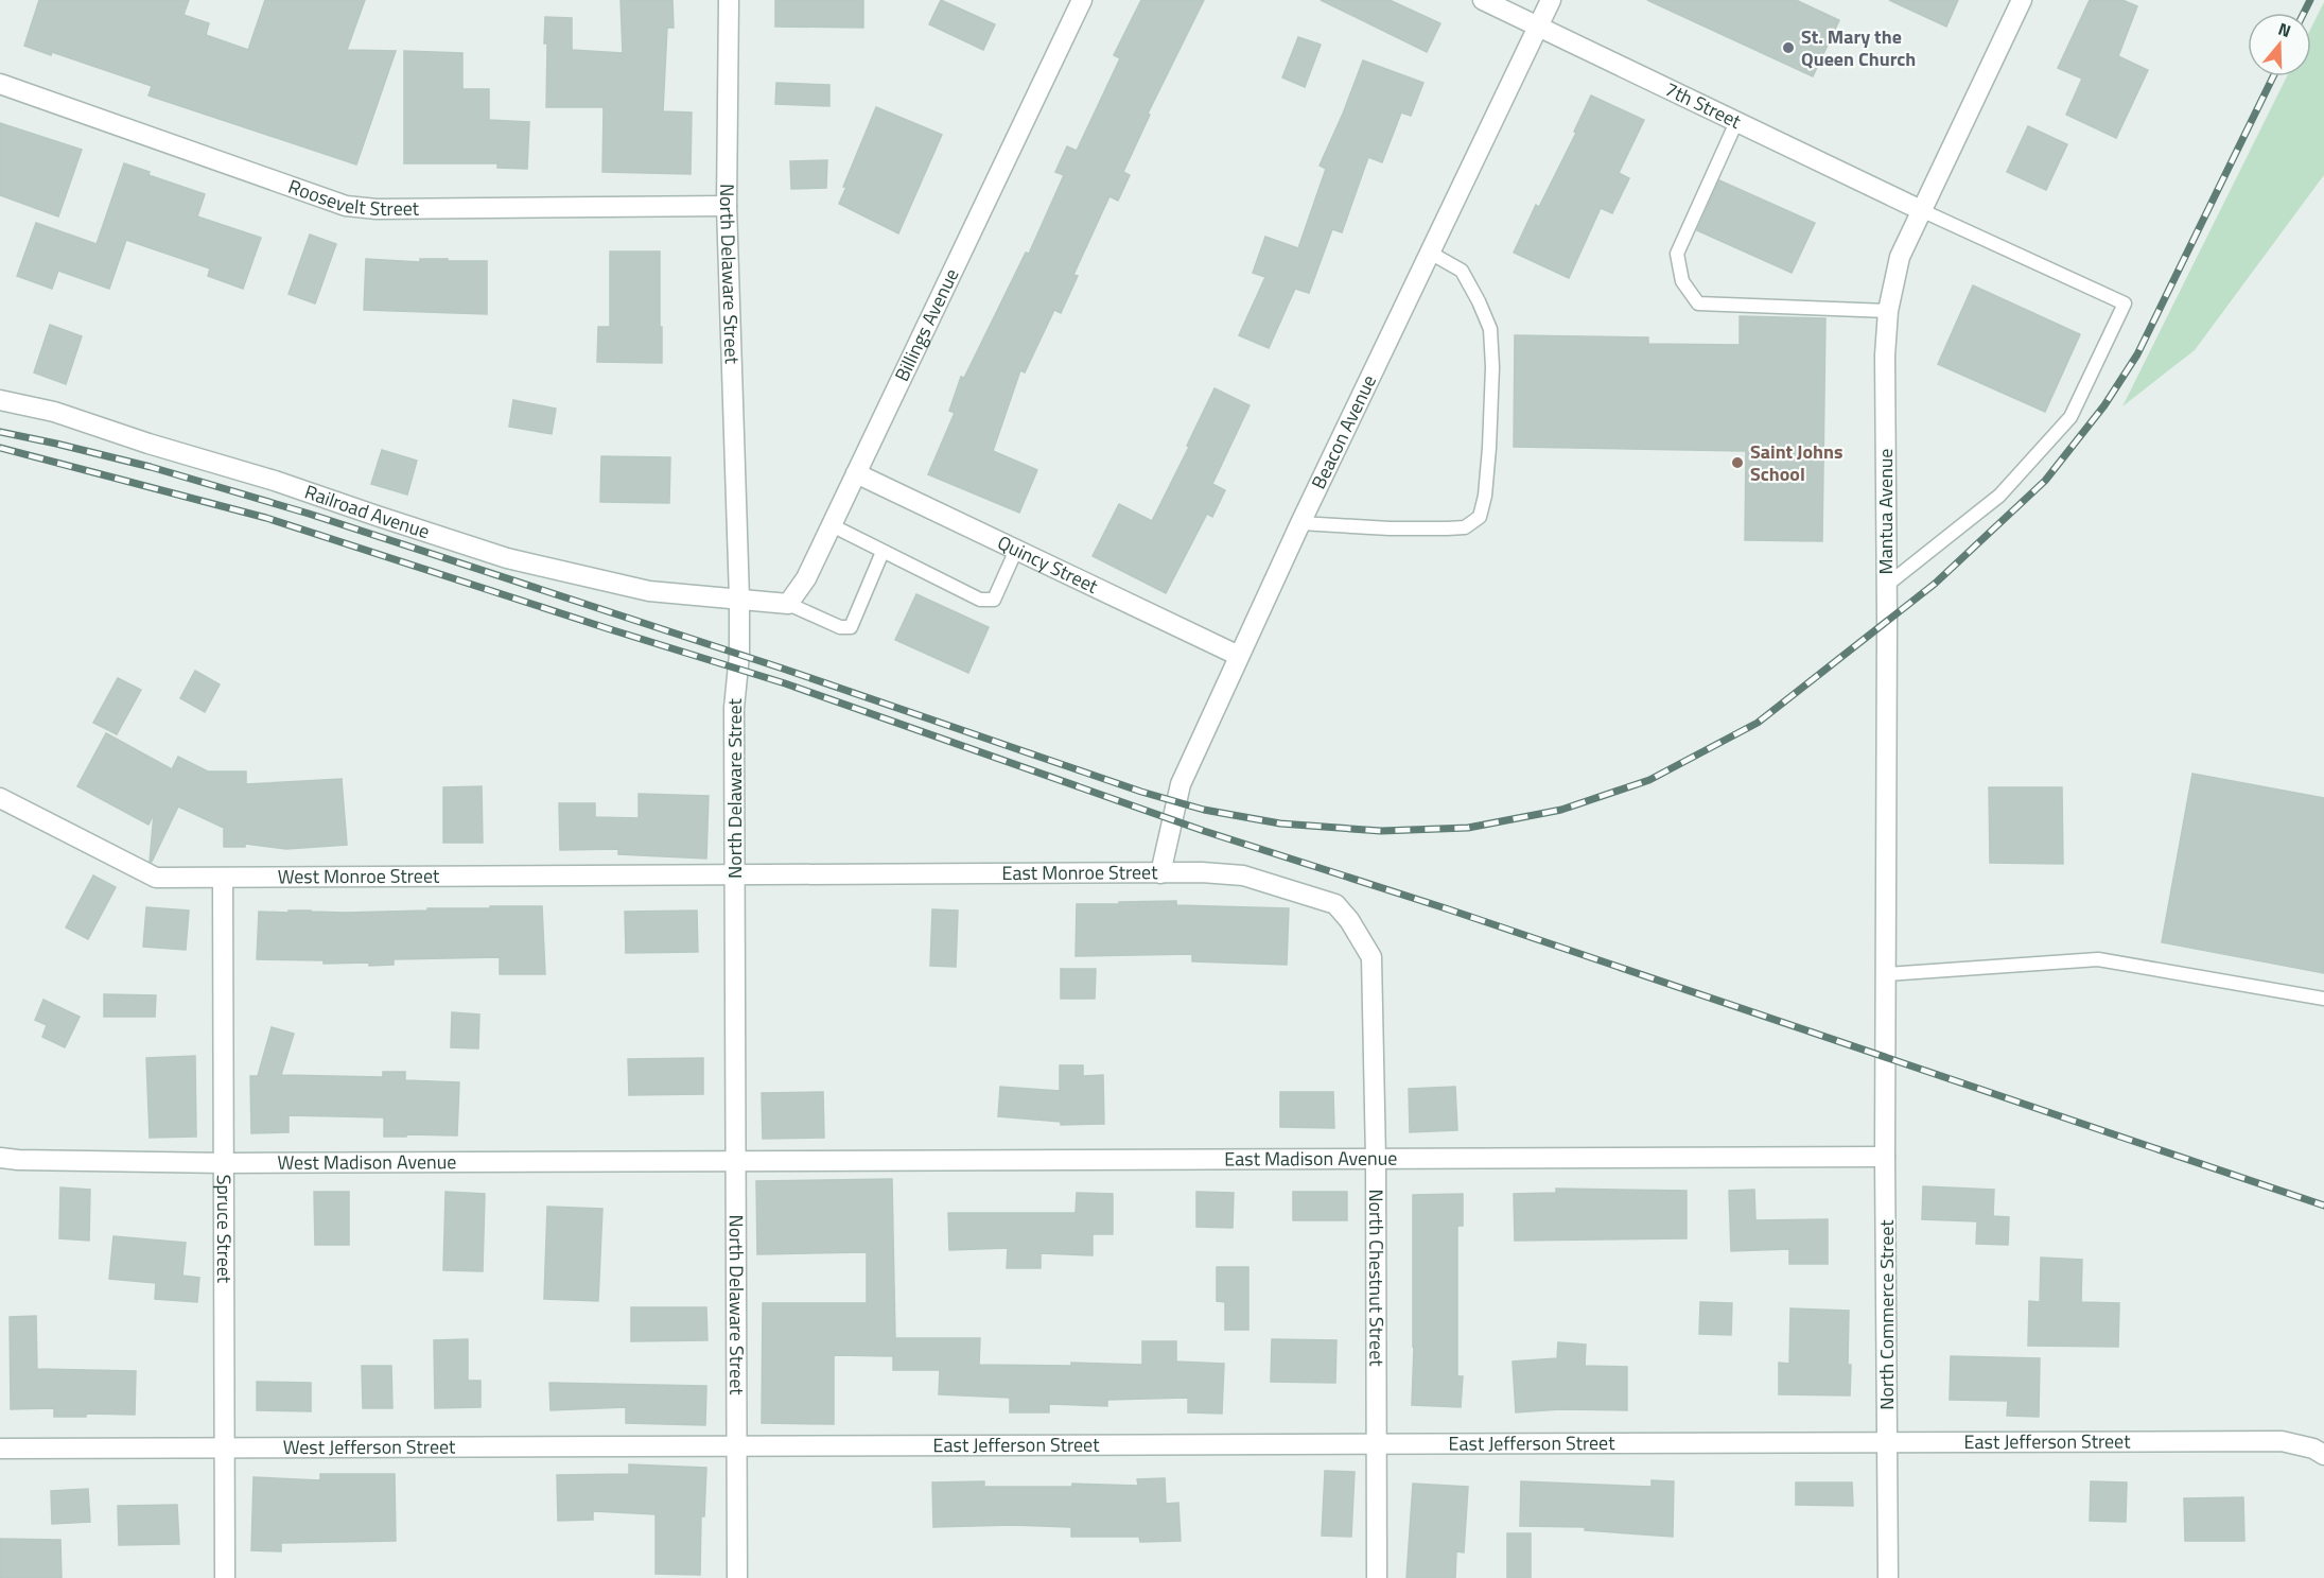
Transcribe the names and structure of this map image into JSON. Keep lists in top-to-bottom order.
{
  "streets": {
    "street": [
      "7th Street",
      "Roosevelt Street",
      "North Delaware Street",
      "Billings Avenue",
      "Beacon Avenue",
      "Railroad Avenue",
      "Mantua Avenue",
      "Quincy Street",
      "East Monroe Street",
      "West Monroe Street",
      "East Madison Avenue",
      "West Madison Avenue",
      "Spruce Street",
      "North Chestnut Street",
      "North Commerce Street",
      "East Jefferson Street",
      "West Jefferson Street"
    ]
  },
  "crossings": [
    ["7th Street", "Beacon Avenue"],
    ["7th Street", "Mantua Avenue"],
    ["Roosevelt Street", "North Delaware Street"],
    ["North Delaware Street", "Railroad Avenue"],
    ["North Delaware Street", "East Monroe Street"],
    ["North Delaware Street", "West Monroe Street"],
    ["North Delaware Street", "East Madison Avenue"],
    ["North Delaware Street", "West Madison Avenue"],
    ["North Delaware Street", "East Jefferson Street"],
    ["North Delaware Street", "West Jefferson Street"],
    ["Billings Avenue", "Quincy Street"],
    ["Beacon Avenue", "Quincy Street"],
    ["Beacon Avenue", "East Monroe Street"],
    ["Mantua Avenue", "North Commerce Street"],
    ["East Monroe Street", "West Monroe Street"],
    ["East Monroe Street", "North Chestnut Street"],
    ["West Monroe Street", "Spruce Street"],
    ["East Madison Avenue", "West Madison Avenue"],
    ["East Madison Avenue", "North Chestnut Street"],
    ["East Madison Avenue", "North Commerce Street"],
    ["West Madison Avenue", "Spruce Street"],
    ["Spruce Street", "West Jefferson Street"],
    ["North Chestnut Street", "East Jefferson Street"],
    ["North Commerce Street", "East Jefferson Street"],
    ["East Jefferson Street", "West Jefferson Street"]
  ],
  "places": ["St. Mary the Queen Church", "Saint Johns School"],
  "north": "top"
}
